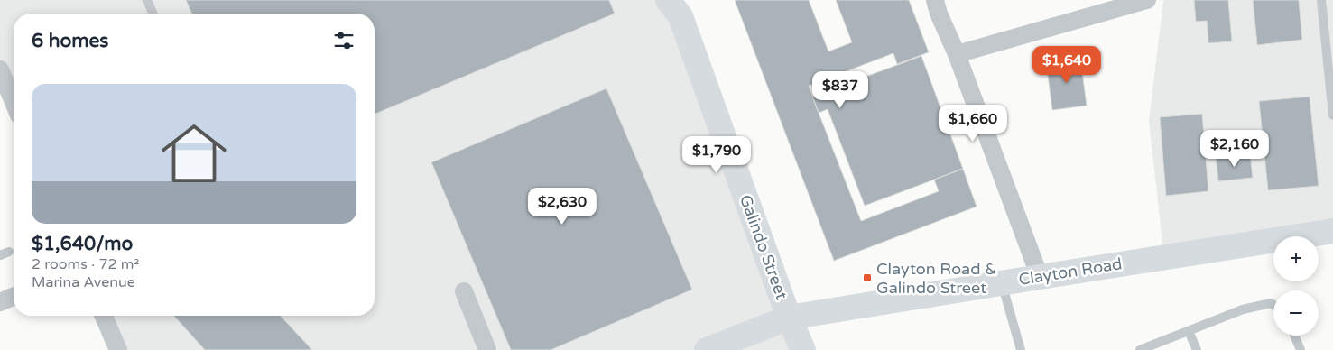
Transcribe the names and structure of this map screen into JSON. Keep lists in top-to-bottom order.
{
  "streets": {
    "main road": ["Galindo Street", "Clayton Road"]
  },
  "crossings": [
    ["Galindo Street", "Clayton Road"]
  ],
  "places": {
    "transit": ["Clayton Road & Galindo Street"]
  },
  "page": {
    "heading": "6 homes",
    "price": [
      "$1,640",
      "$837",
      "$1,660",
      "$2,160",
      "$1,790",
      "$2,630"
    ],
    "list": [
      {
        "name": "$1,640/mo",
        "note": "2 rooms · 72 m² · Marina Avenue"
      }
    ],
    "map_buttons": ["+", "−"]
  }
}
